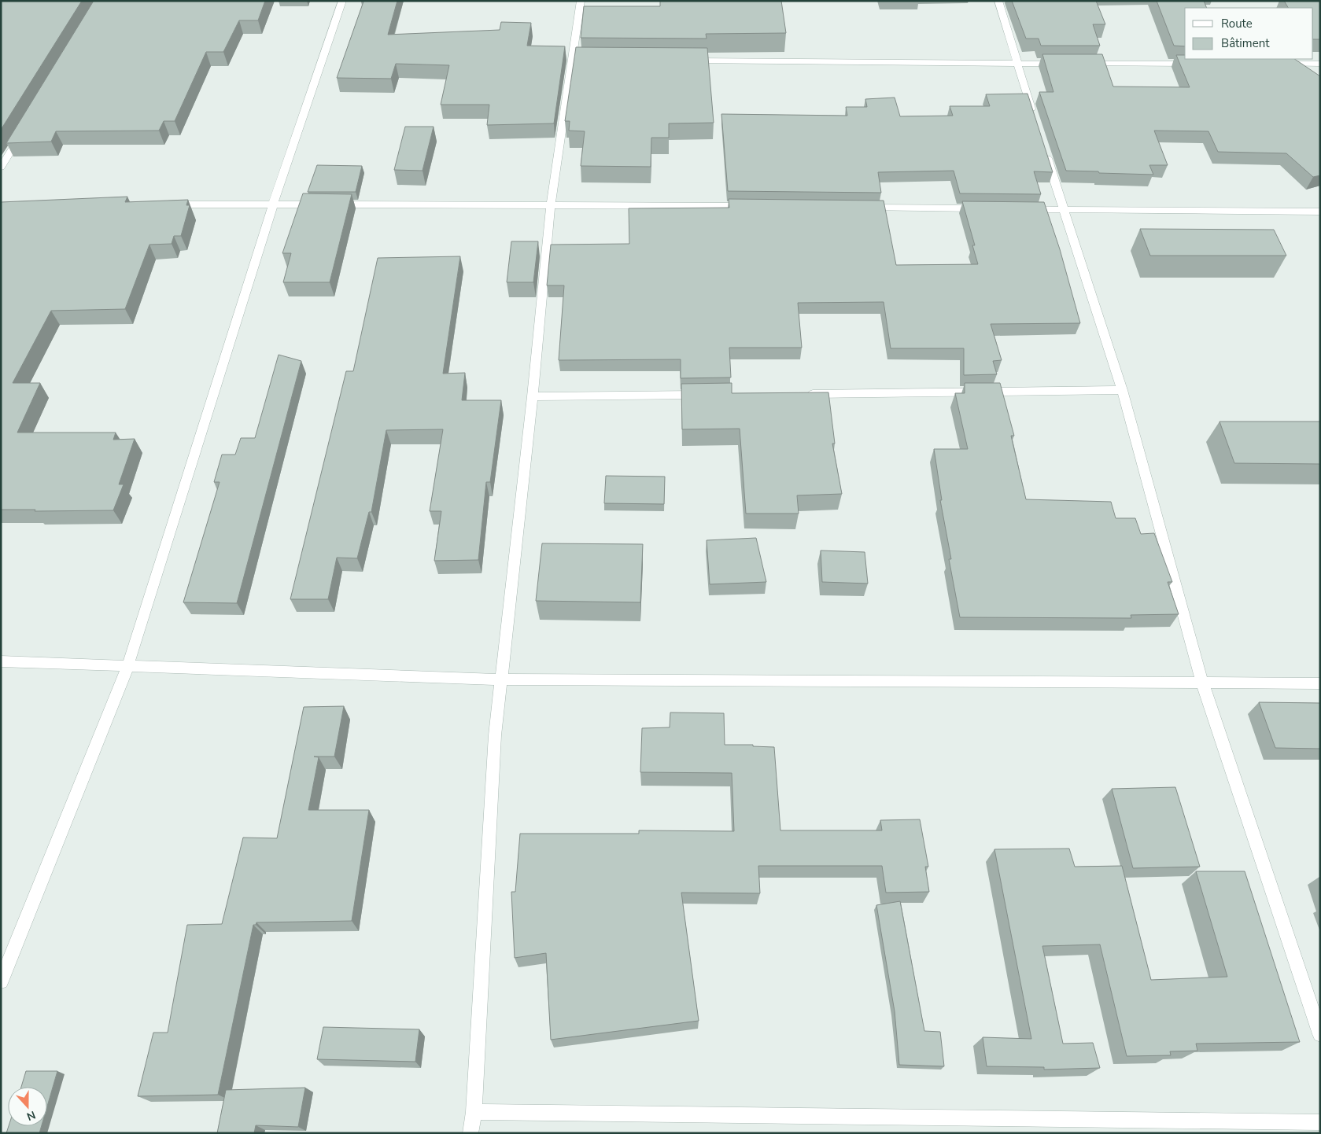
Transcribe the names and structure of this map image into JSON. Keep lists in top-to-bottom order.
{
  "legend": ["Route", "Bâtiment"],
  "north": "bottom"
}
